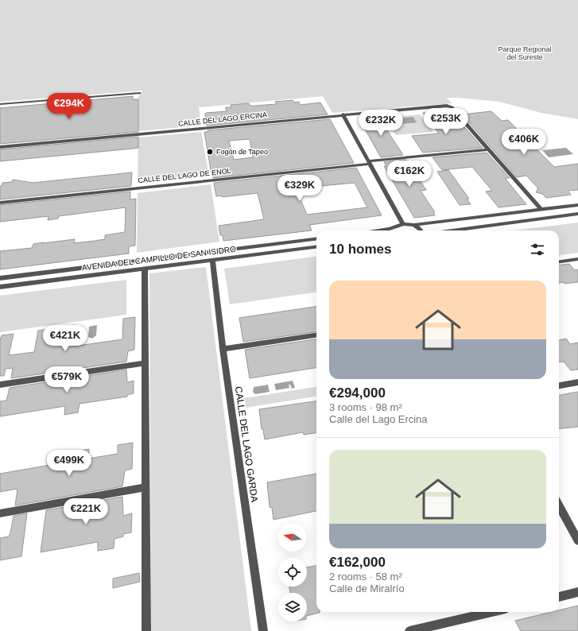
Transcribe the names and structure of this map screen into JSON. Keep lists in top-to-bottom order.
{
  "streets": {
    "street": [
      "CALLE DEL LAGO ERCINA",
      "CALLE DEL LAGO DE ENOL",
      "AVENIDA DEL CAMPILLO DE SAN ISIDRO",
      "CALLE DEL LAGO GARDA"
    ]
  },
  "crossings": [
    ["CALLE DEL LAGO ERCINA", "CALLE DEL LAGO DE ENOL"],
    ["AVENIDA DEL CAMPILLO DE SAN ISIDRO", "CALLE DEL LAGO GARDA"]
  ],
  "parks": ["Parque Regional del Sureste"],
  "places": ["Fogón de Tapeo"],
  "north": "left",
  "page": {
    "price": [
      "€294K",
      "€253K",
      "€232K",
      "€406K",
      "€162K",
      "€329K",
      "€421K",
      "€579K",
      "€499K",
      "€221K"
    ],
    "heading": "10 homes",
    "list": [
      {
        "name": "€294,000",
        "note": "3 rooms · 98 m² · Calle del Lago Ercina"
      },
      {
        "name": "€162,000",
        "note": "2 rooms · 58 m² · Calle de Miralrío"
      }
    ]
  }
}
